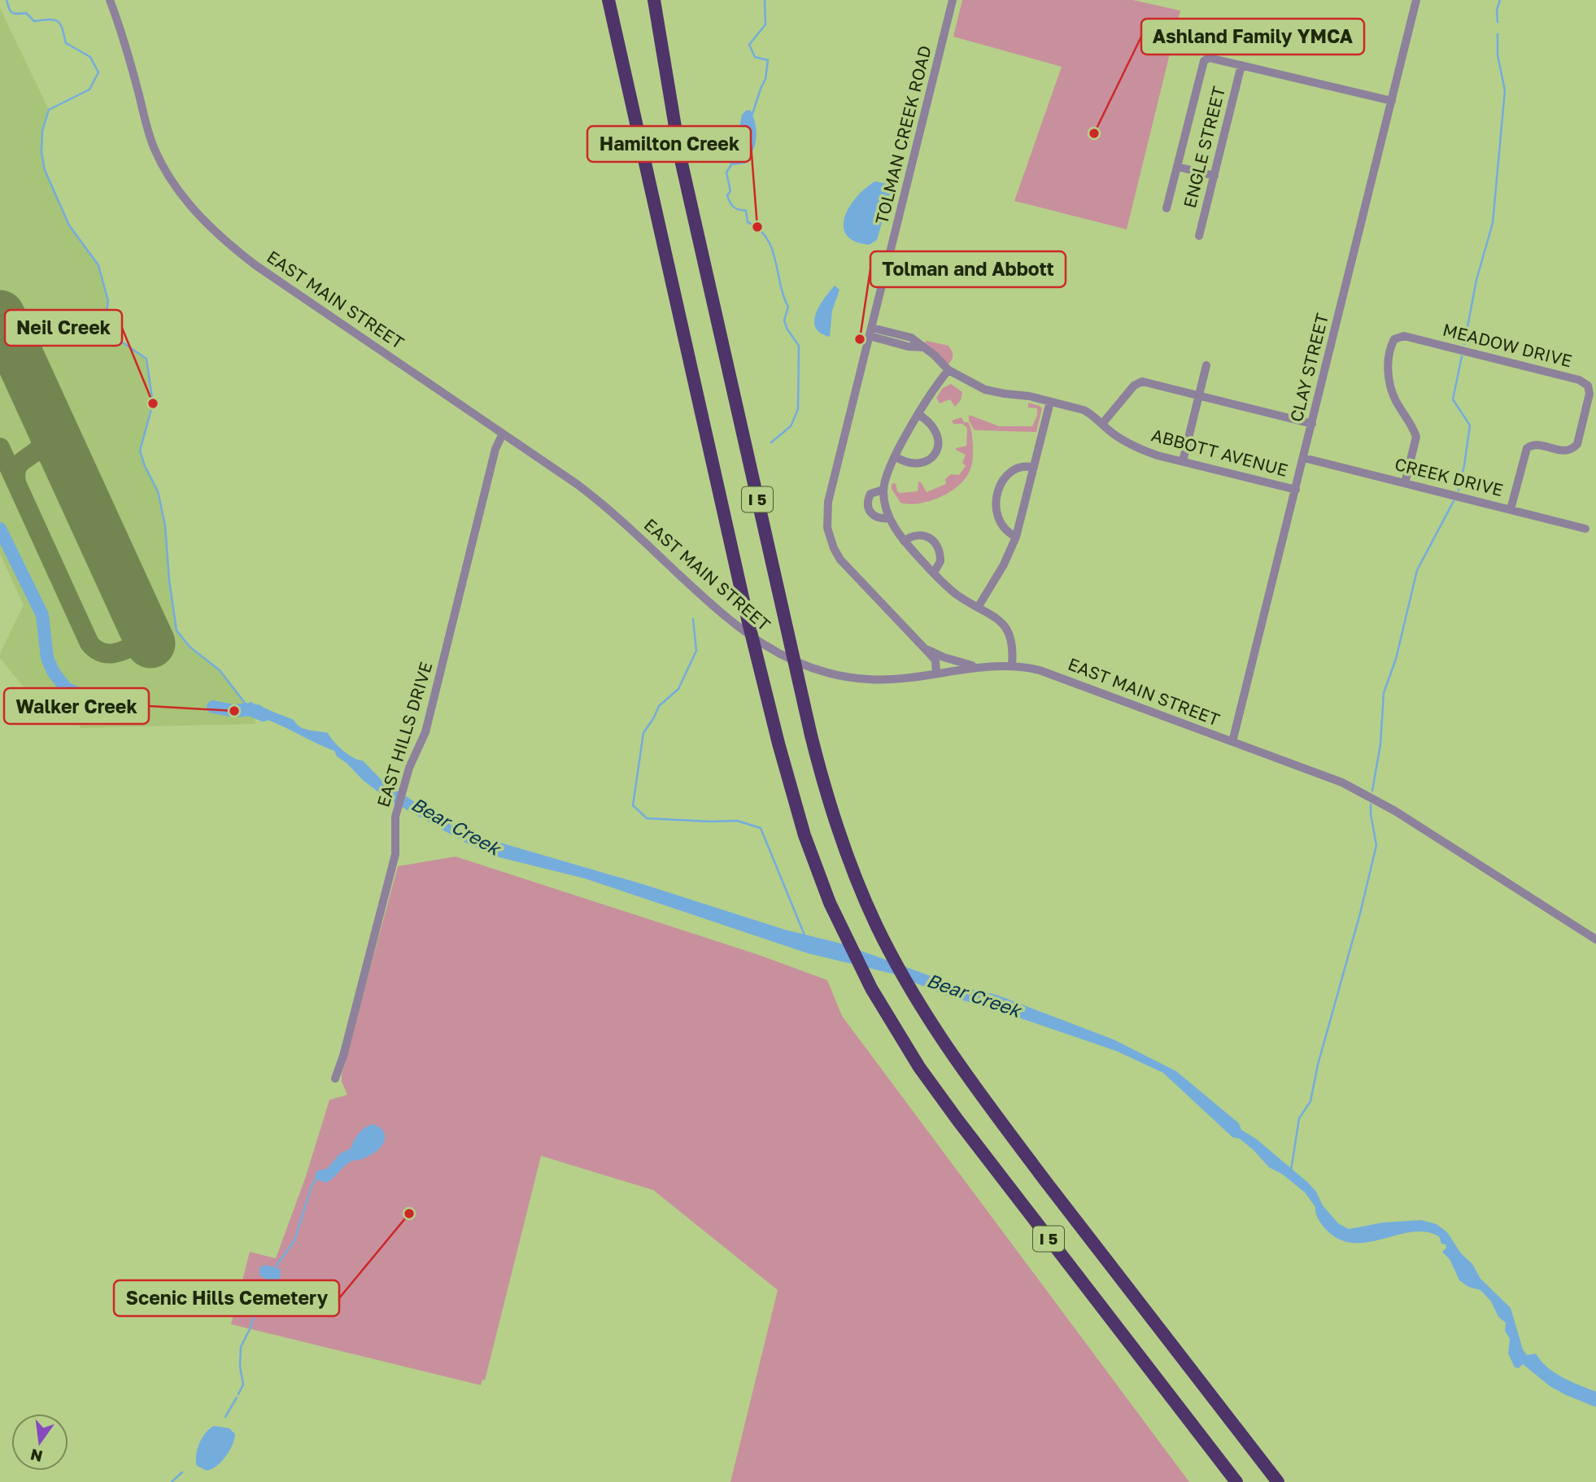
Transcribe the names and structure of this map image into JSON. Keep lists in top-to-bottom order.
{
  "streets": {
    "highway": ["I 5"],
    "street": [
      "TOLMAN CREEK ROAD",
      "ENGLE STREET",
      "EAST MAIN STREET",
      "MEADOW DRIVE",
      "CLAY STREET",
      "ABBOTT AVENUE",
      "CREEK DRIVE",
      "EAST HILLS DRIVE"
    ]
  },
  "crossings": [
    ["TOLMAN CREEK ROAD", "EAST MAIN STREET"],
    ["TOLMAN CREEK ROAD", "ABBOTT AVENUE"],
    ["EAST MAIN STREET", "CLAY STREET"],
    ["EAST MAIN STREET", "EAST HILLS DRIVE"],
    ["MEADOW DRIVE", "CREEK DRIVE"],
    ["CLAY STREET", "ABBOTT AVENUE"],
    ["CLAY STREET", "CREEK DRIVE"]
  ],
  "water": ["Bear Creek"],
  "places": [
    "Ashland Family YMCA",
    "Hamilton Creek",
    "Tolman and Abbott",
    "Neil Creek",
    "Walker Creek",
    "Scenic Hills Cemetery"
  ],
  "north": "bottom"
}
